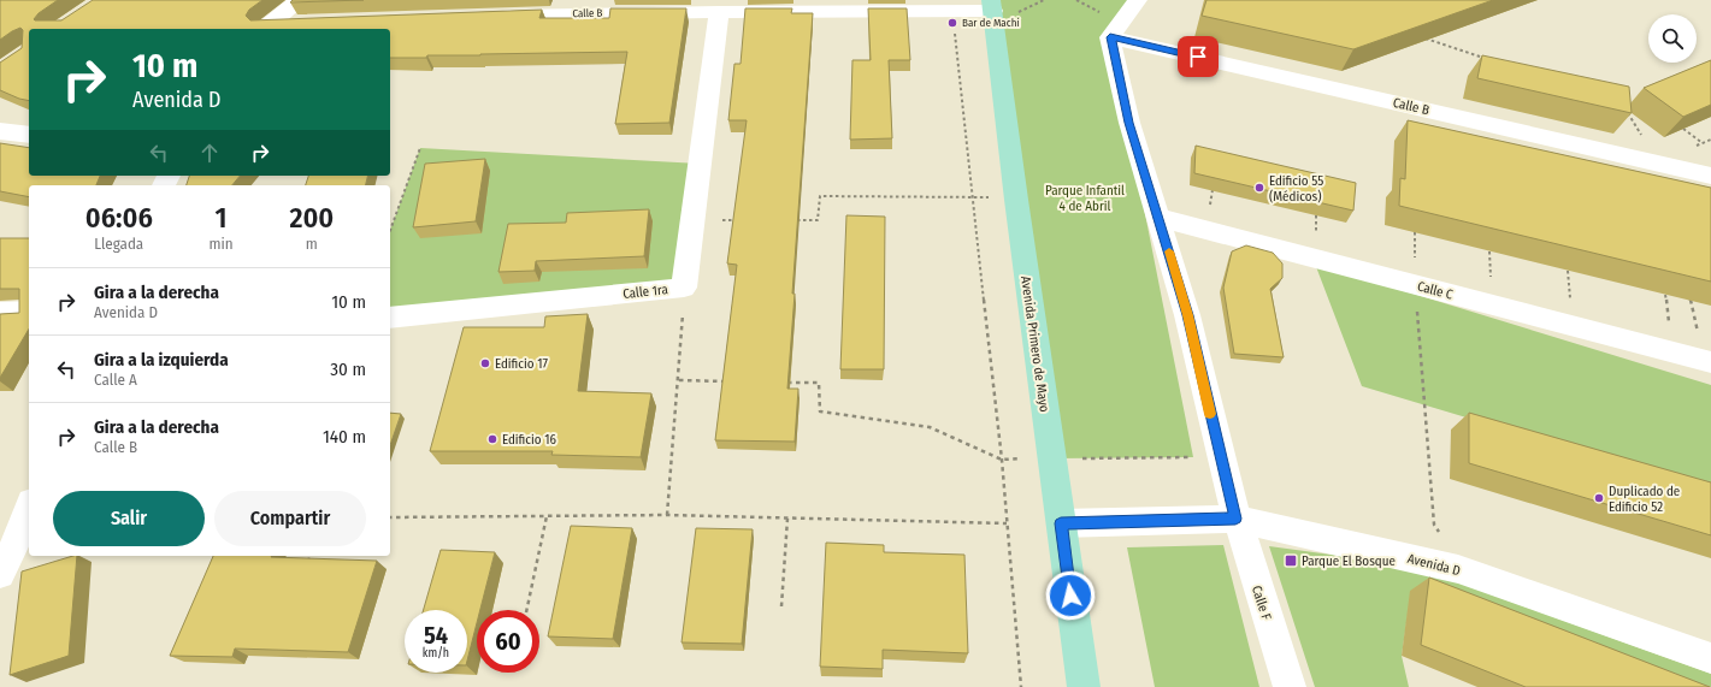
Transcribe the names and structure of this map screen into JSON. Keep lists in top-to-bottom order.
{
  "streets": {
    "main road": ["Avenida Primero de Mayo"],
    "street": [
      "Calle B",
      "Calle C",
      "Calle 1ra",
      "Avenida D",
      "Calle F"
    ]
  },
  "crossings": [
    ["Calle B", "Calle 1ra"],
    ["Calle B", "Avenida Primero de Mayo"],
    ["Calle B", "Calle F"],
    ["Calle C", "Calle F"],
    ["Avenida Primero de Mayo", "Avenida D"],
    ["Avenida D", "Calle F"]
  ],
  "parks": ["Parque Infantil 4 de Abril"],
  "places": {
    "other": [
      "Bar de Machi",
      "Edificio 55 (Médicos)",
      "Edificio 17",
      "Edificio 16",
      "Duplicado de Edificio 52"
    ],
    "transit": ["Parque El Bosque"]
  },
  "page": {
    "turn": ["10 m", "Avenida D"],
    "eta": [
      "06:06",
      "Llegada",
      "1",
      "min",
      "200",
      "m"
    ],
    "list": [
      {
        "name": "Gira a la derecha",
        "note": "Avenida D",
        "value": "10 m"
      },
      {
        "name": "Gira a la izquierda",
        "note": "Calle A",
        "value": "30 m"
      },
      {
        "name": "Gira a la derecha",
        "note": "Calle B",
        "value": "140 m"
      }
    ],
    "buttons": ["Salir", "Compartir"],
    "speed": "54 km/h",
    "limit": "60"
  }
}
